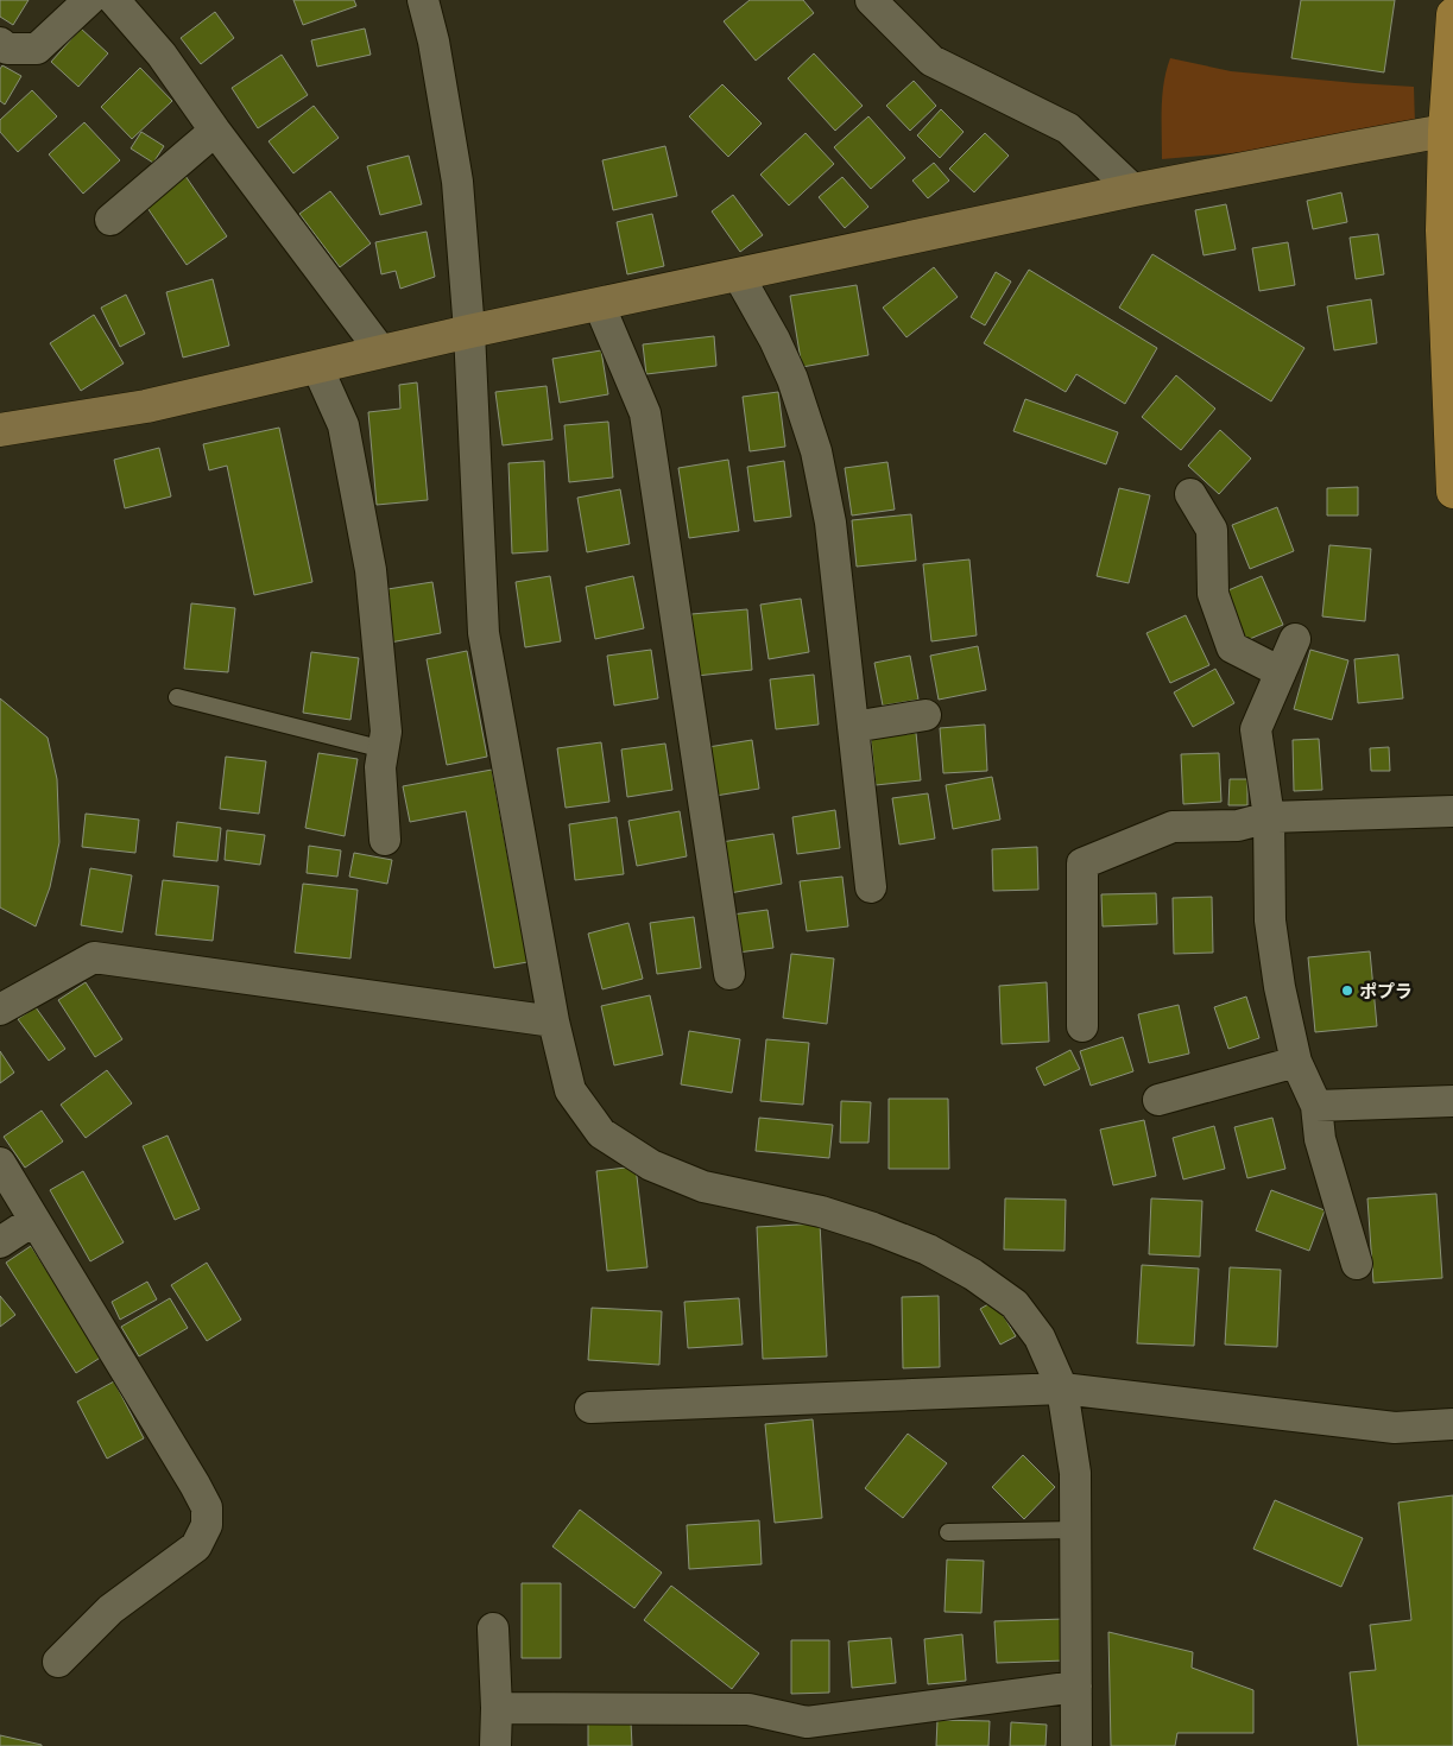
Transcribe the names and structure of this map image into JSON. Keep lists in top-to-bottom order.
{
  "places": ["ポプラ"]
}
